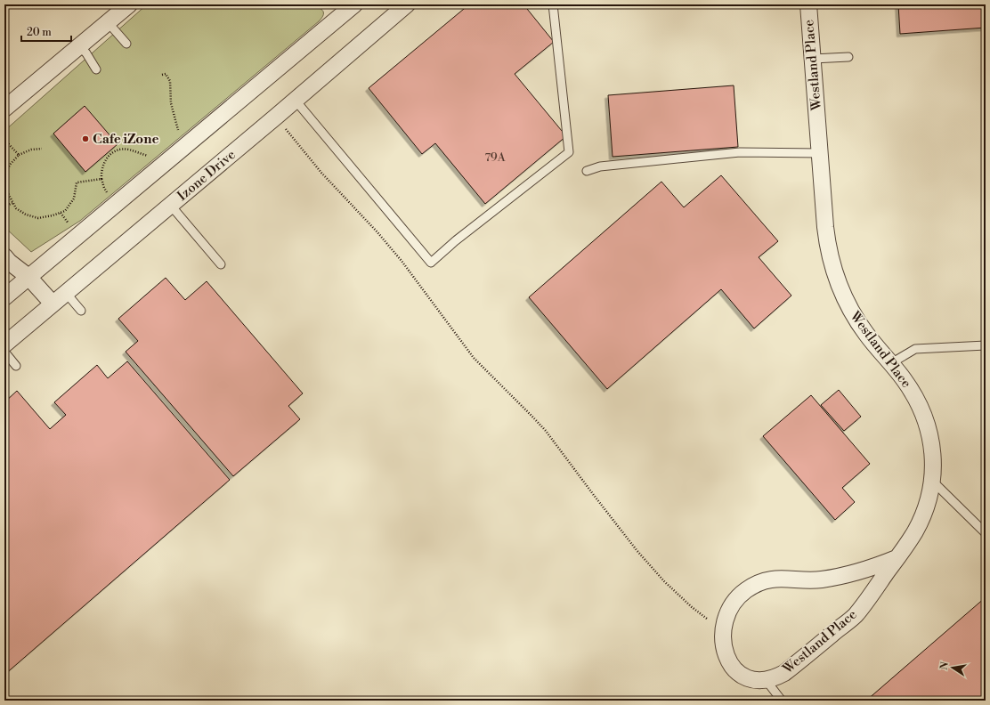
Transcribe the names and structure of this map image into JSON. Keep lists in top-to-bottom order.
{
  "streets": {
    "street": ["Westland Place", "Izone Drive"]
  },
  "places": ["Cafe iZone"],
  "house_numbers": ["79A"],
  "scale_bar": "20 m",
  "north": "left"
}
